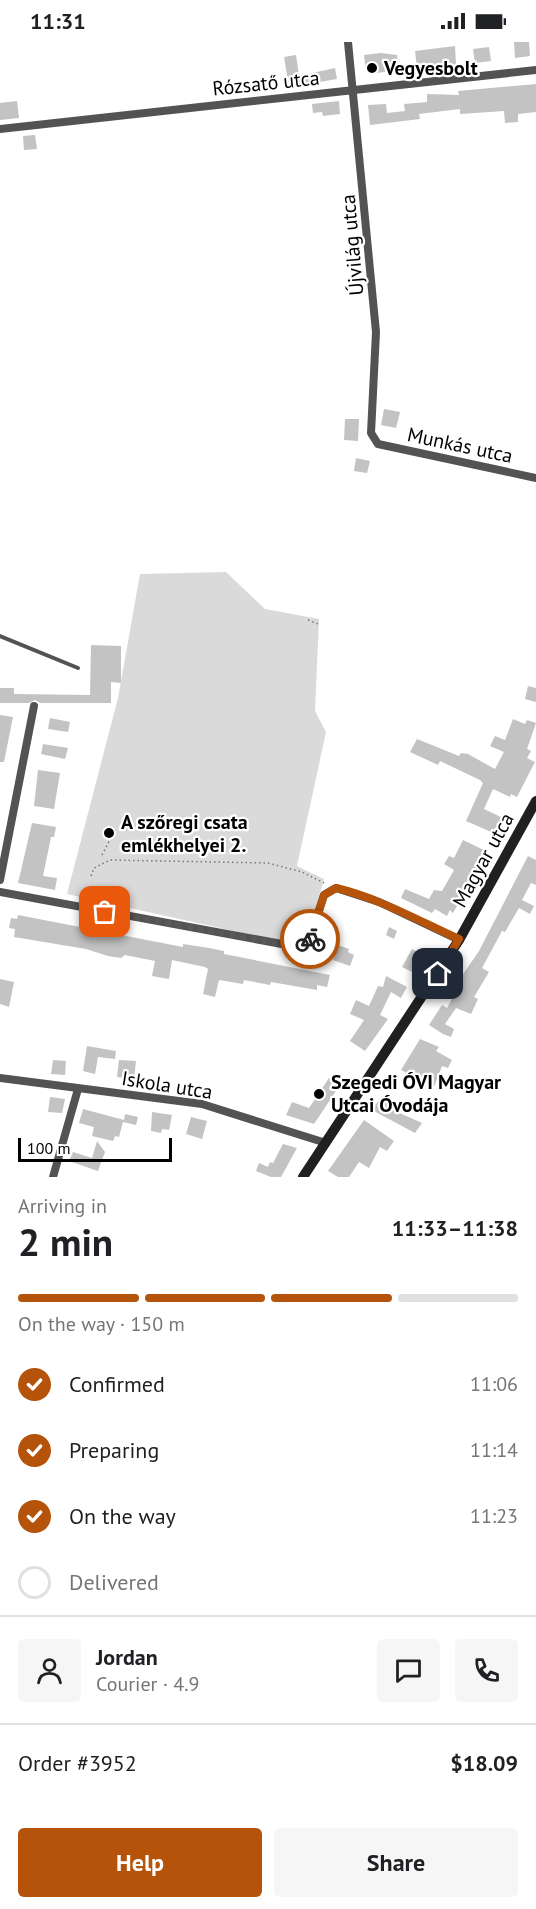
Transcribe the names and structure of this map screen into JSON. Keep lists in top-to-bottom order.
{
  "streets": {
    "street": [
      "Rózsatő utca",
      "Újvilág utca",
      "Munkás utca",
      "Magyar utca",
      "Iskola utca"
    ]
  },
  "crossings": [
    ["Rózsatő utca", "Újvilág utca"],
    ["Újvilág utca", "Munkás utca"],
    ["Magyar utca", "Iskola utca"]
  ],
  "places": ["Vegyesbolt", "A szőregi csata emlékhelyei 2.", "Szegedi ÓVI Magyar Utcai Óvodája"],
  "scale_bar": "100 m",
  "page": {
    "status": "11:31",
    "scale": "100 m",
    "heading": ["2 min", "Arriving in", "11:33–11:38"],
    "panel": [
      "Jordan",
      "Courier · 4.9",
      "Order #3952",
      "$18.09"
    ],
    "bar": "On the way · 150 m",
    "list": [
      ["Confirmed", "11:06"],
      ["Preparing", "11:14"],
      ["On the way", "11:23"],
      "Delivered"
    ],
    "buttons": ["Help", "Share"]
  }
}
